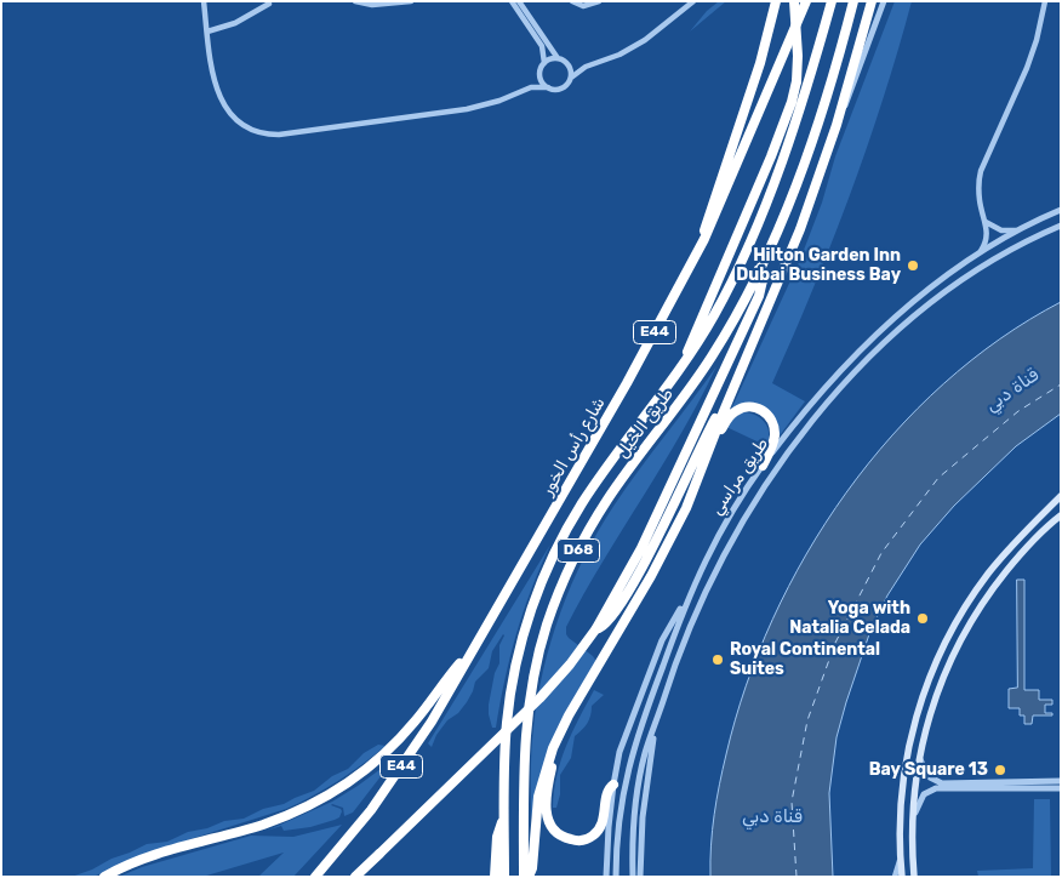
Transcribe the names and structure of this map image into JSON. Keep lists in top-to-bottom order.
{
  "streets": {
    "highway": [
      "E44",
      "طريق الخيل",
      "شارع رأس الخور",
      "D68"
    ],
    "street": ["طريق مراسي"]
  },
  "crossings": [
    ["E44", "طريق الخيل"]
  ],
  "water": ["قناة دبي"],
  "places": [
    "Hilton Garden Inn Dubai Business Bay",
    "Yoga with Natalia Celada",
    "Royal Continental Suites",
    "Bay Square 13"
  ]
}
